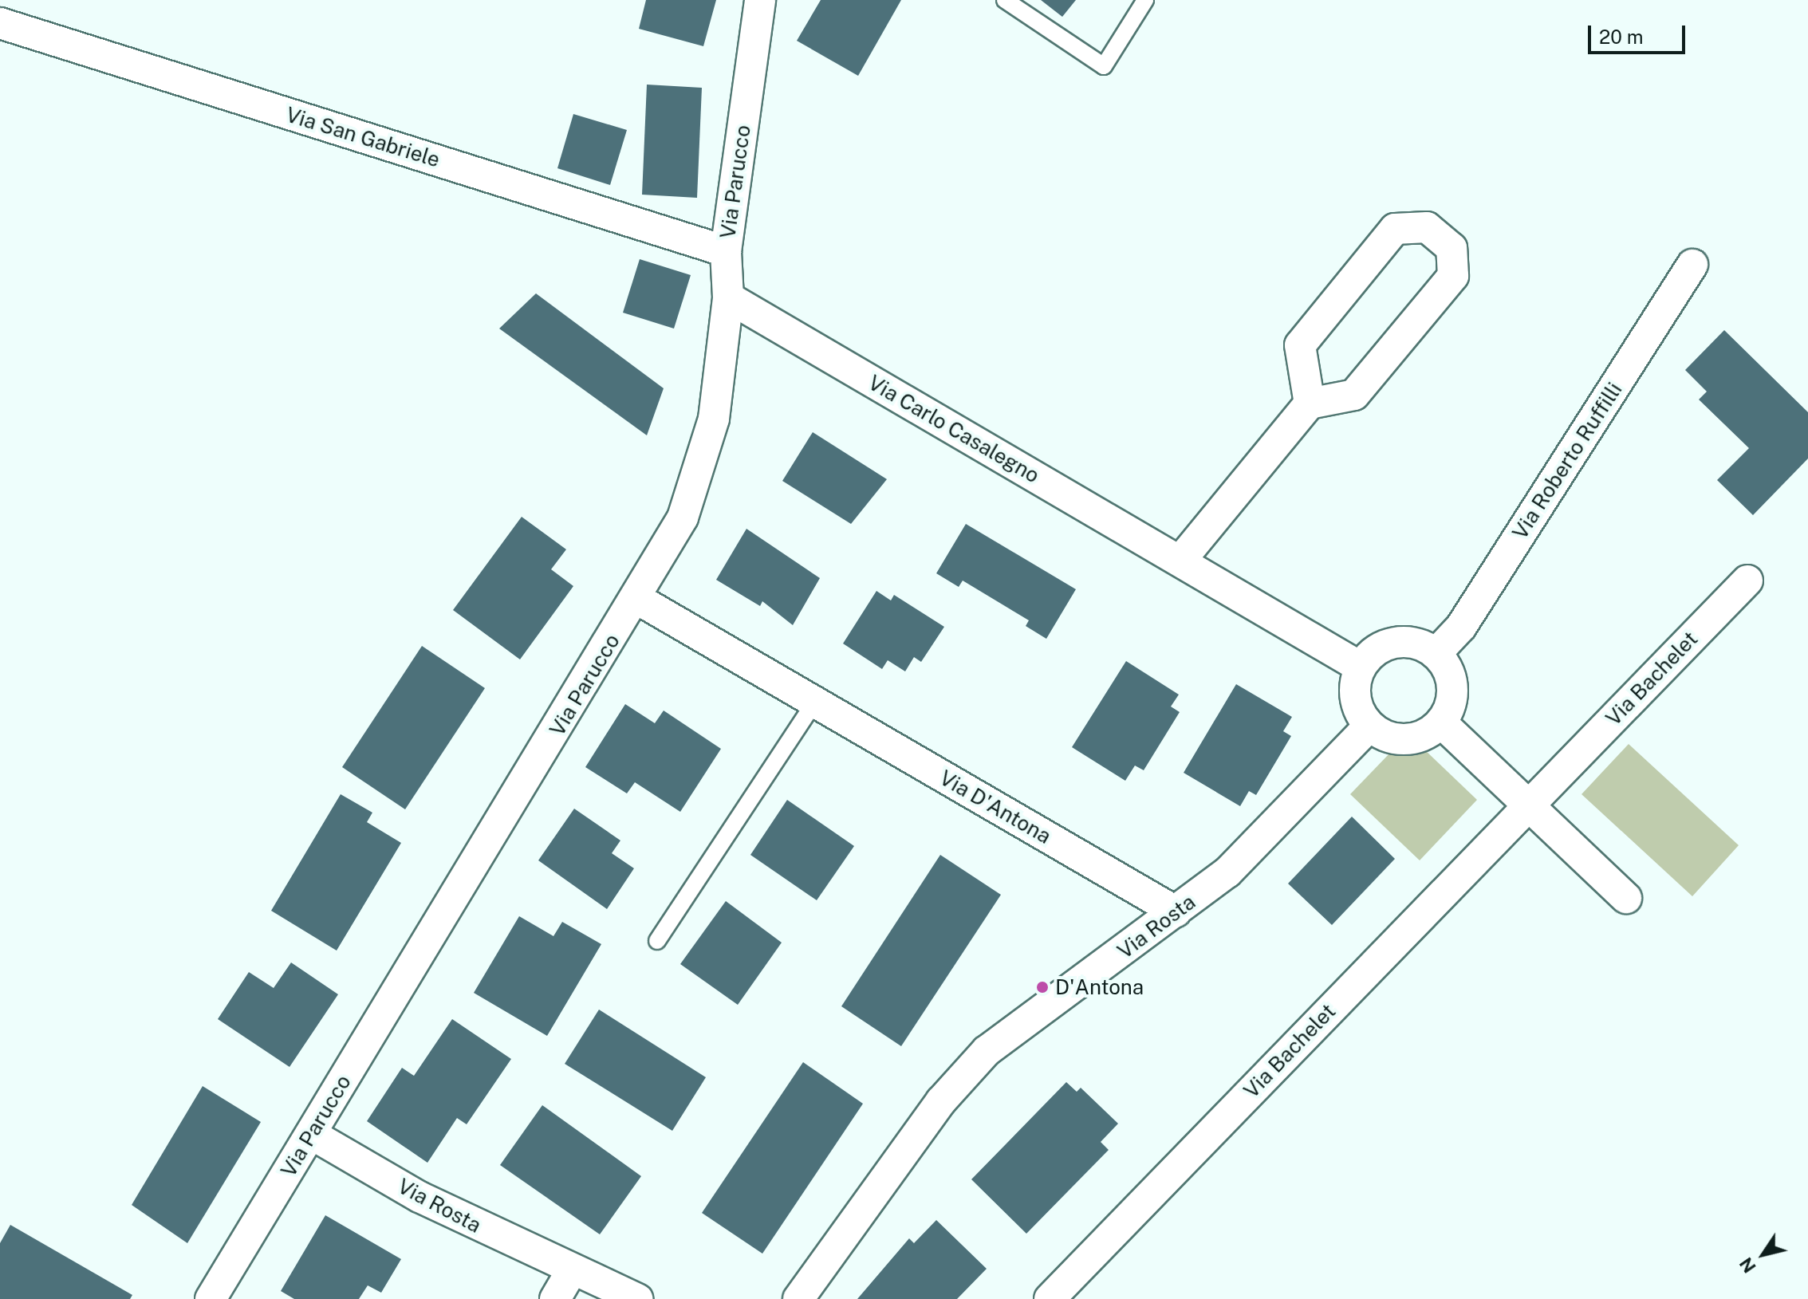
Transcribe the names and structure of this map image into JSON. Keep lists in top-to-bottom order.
{
  "streets": {
    "street": [
      "Via San Gabriele",
      "Via Parucco",
      "Via Carlo Casalegno",
      "Via Roberto Ruffilli",
      "Via Bachelet",
      "Via D'Antona",
      "Via Rosta"
    ]
  },
  "crossings": [
    ["Via San Gabriele", "Via Parucco"],
    ["Via Parucco", "Via Carlo Casalegno"],
    ["Via Parucco", "Via D'Antona"],
    ["Via Parucco", "Via Rosta"],
    ["Via Carlo Casalegno", "Via Roberto Ruffilli"],
    ["Via Carlo Casalegno", "Via Rosta"],
    ["Via Roberto Ruffilli", "Via Rosta"],
    ["Via D'Antona", "Via Rosta"]
  ],
  "places": ["D'Antona"],
  "scale_bar": "20 m",
  "north": "bottom left"
}
